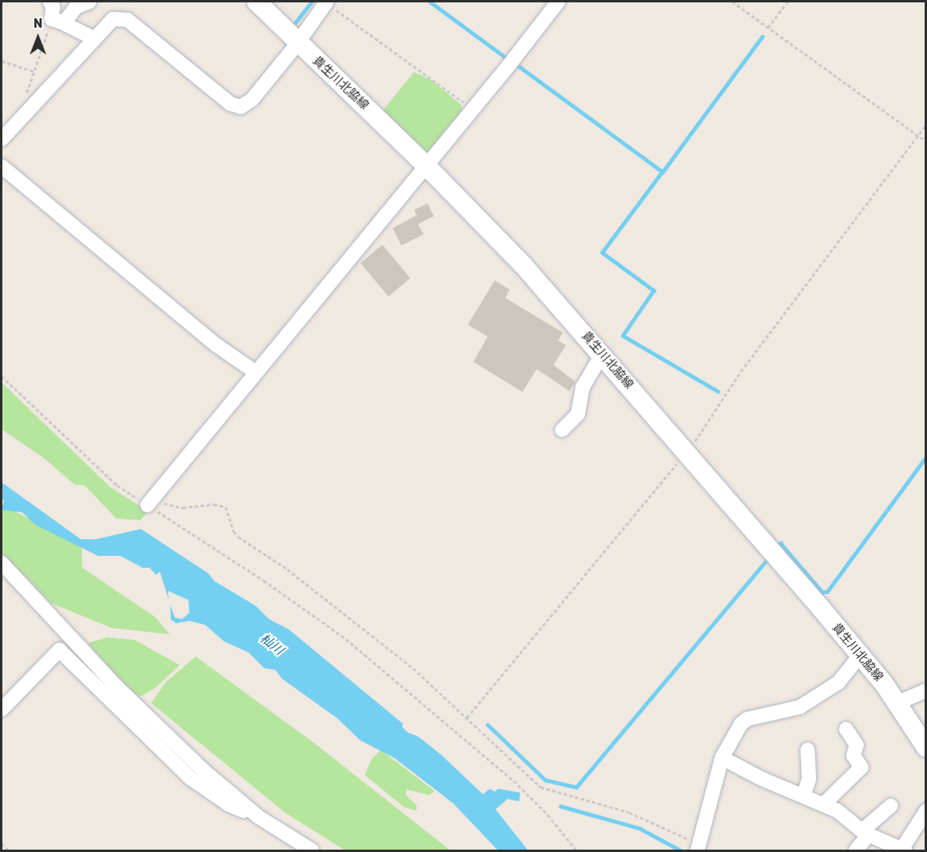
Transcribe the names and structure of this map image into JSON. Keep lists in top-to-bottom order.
{
  "streets": {
    "main road": ["貴生川北脇線"]
  },
  "water": ["杣川"],
  "north": "top"
}
